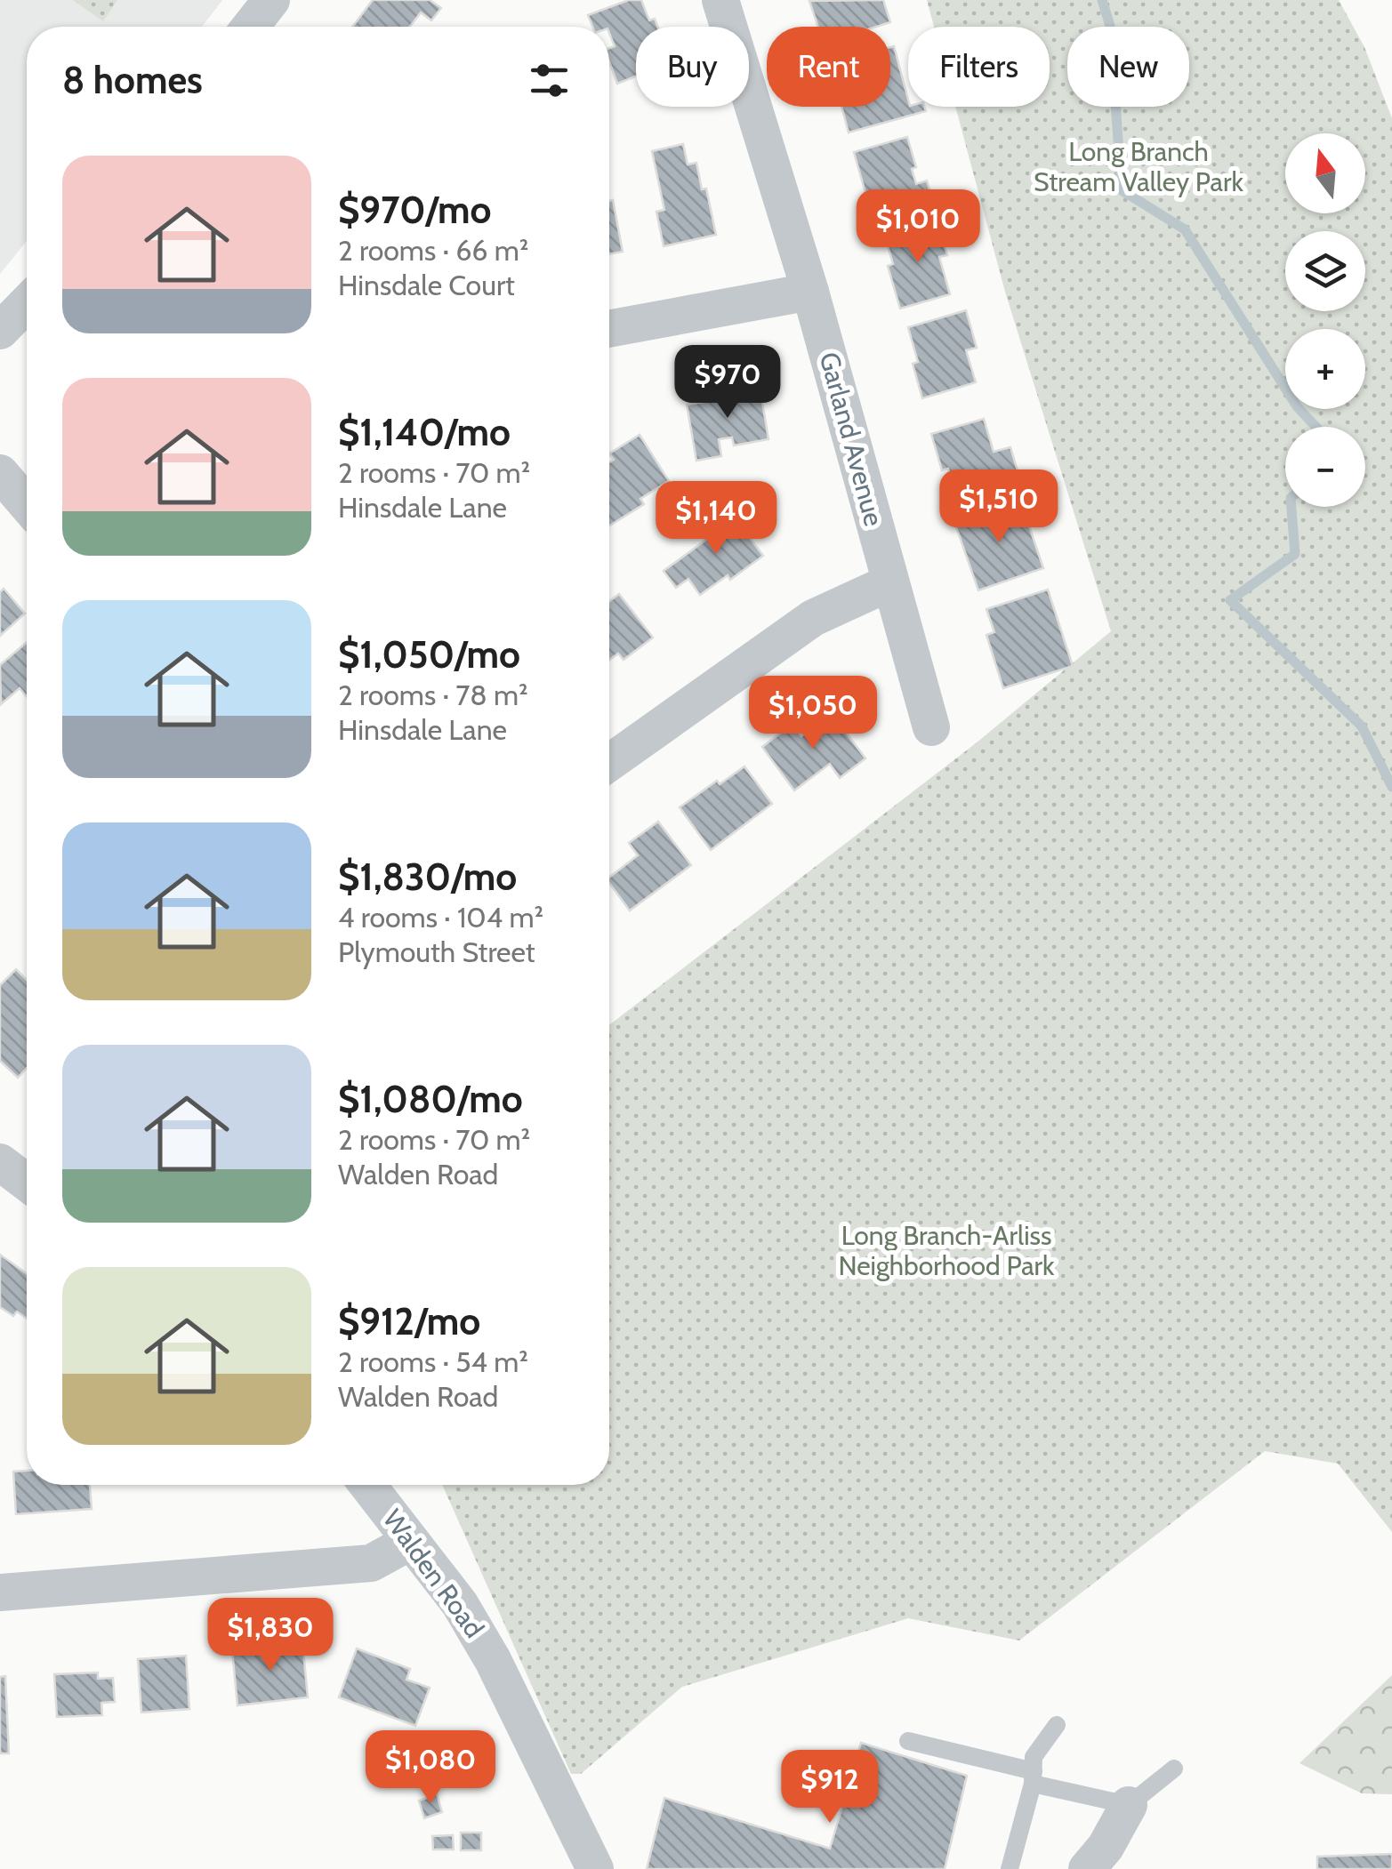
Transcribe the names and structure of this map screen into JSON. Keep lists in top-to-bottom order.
{
  "streets": {
    "street": ["Garland Avenue", "Walden Road"]
  },
  "parks": ["Long Branch Stream Valley Park", "Long Branch-Arliss Neighborhood Park"],
  "north": "top",
  "page": {
    "chip": [
      "Buy",
      "Rent",
      "Filters",
      "New"
    ],
    "heading": "8 homes",
    "map_buttons": ["+", "−"],
    "list": [
      {
        "name": "$970/mo",
        "note": "2 rooms · 66 m² · Hinsdale Court"
      },
      {
        "name": "$1,140/mo",
        "note": "2 rooms · 70 m² · Hinsdale Lane"
      },
      {
        "name": "$1,050/mo",
        "note": "2 rooms · 78 m² · Hinsdale Lane"
      },
      {
        "name": "$1,830/mo",
        "note": "4 rooms · 104 m² · Plymouth Street"
      },
      {
        "name": "$1,080/mo",
        "note": "2 rooms · 70 m² · Walden Road"
      },
      {
        "name": "$912/mo",
        "note": "2 rooms · 54 m² · Walden Road"
      }
    ],
    "price": [
      "$1,010",
      "$970",
      "$1,510",
      "$1,140",
      "$1,050",
      "$1,830",
      "$1,080",
      "$912"
    ]
  }
}
